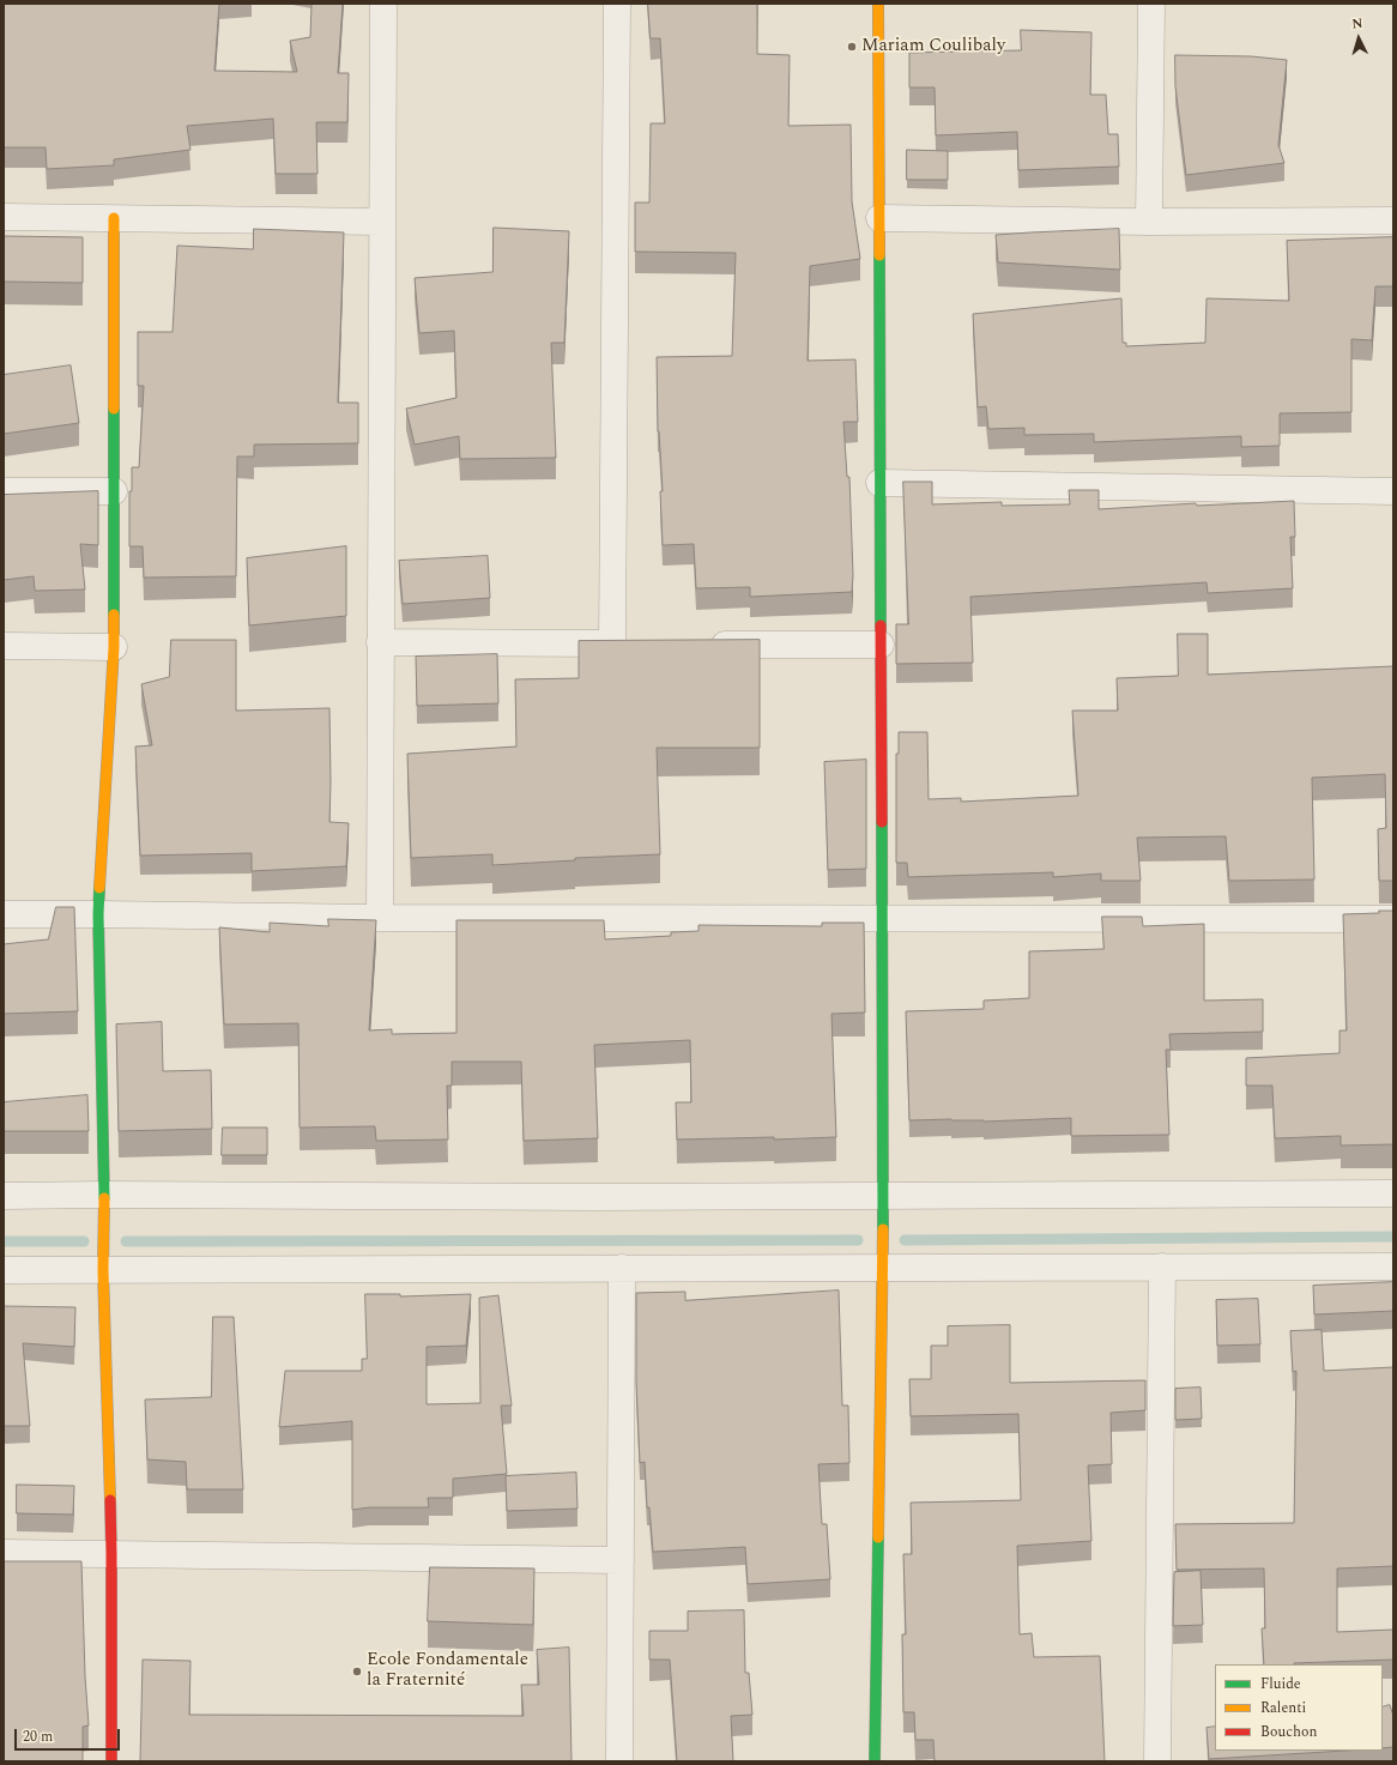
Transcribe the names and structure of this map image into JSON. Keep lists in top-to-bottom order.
{
  "places": ["Mariam Coulibaly", "Ecole Fondamentale la Fraternité"],
  "legend": ["Fluide", "Ralenti", "Bouchon"],
  "scale_bar": "20 m",
  "north": "top"
}
